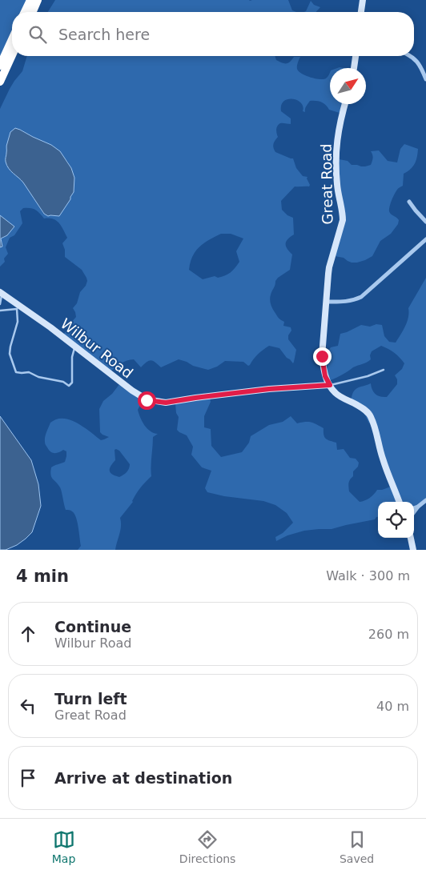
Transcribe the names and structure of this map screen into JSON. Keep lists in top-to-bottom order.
{
  "streets": {
    "street": ["Great Road", "Wilbur Road"]
  },
  "crossings": [
    ["Great Road", "Wilbur Road"]
  ],
  "north": "top right",
  "page": {
    "search": "Search here",
    "heading": ["4 min", "Walk · 300 m"],
    "list": [
      ["Continue", "Wilbur Road", "260 m"],
      ["Turn left", "Great Road", "40 m"],
      "Arrive at destination"
    ],
    "nav": ["Map", "Directions", "Saved"]
  }
}
